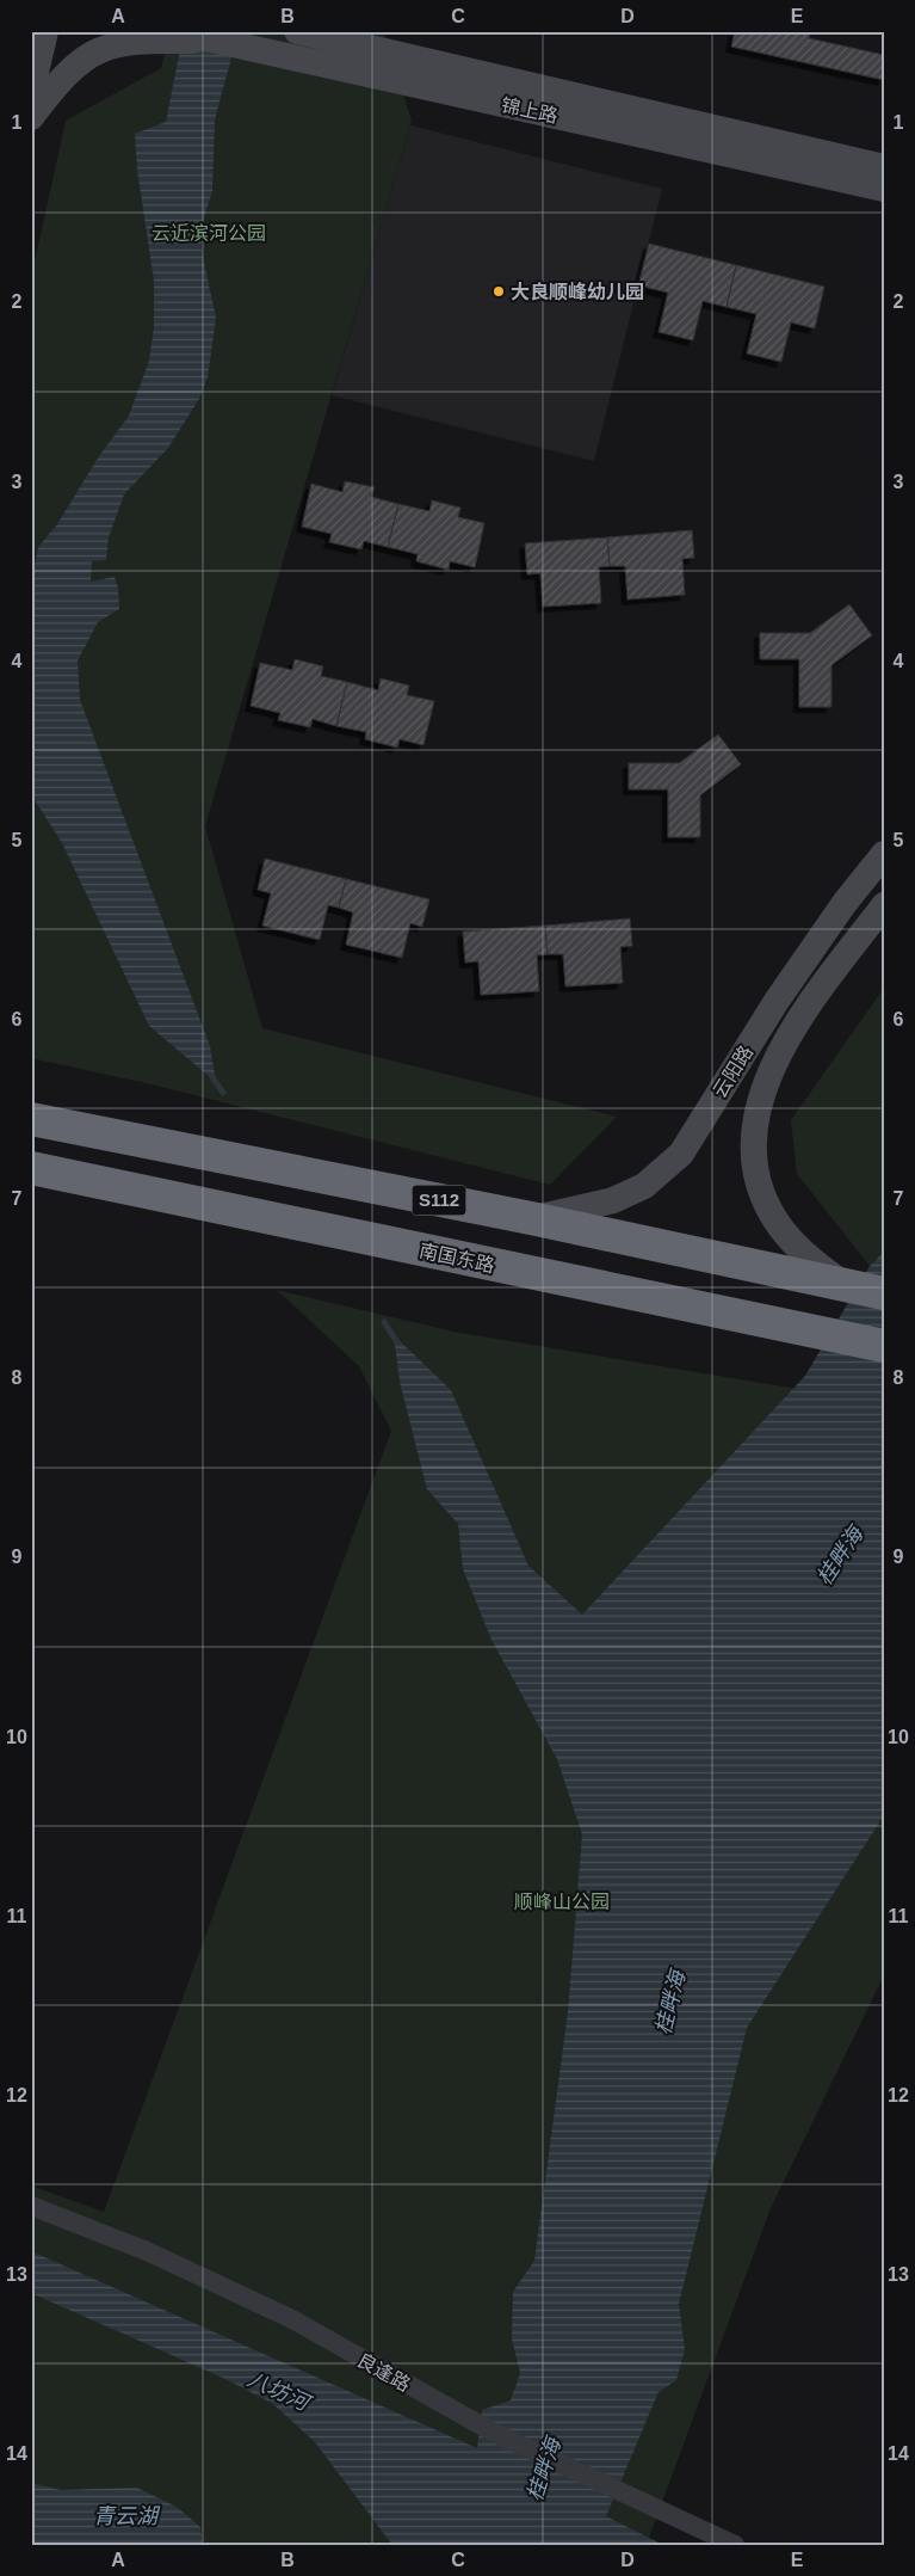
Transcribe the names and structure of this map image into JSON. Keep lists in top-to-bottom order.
{
  "streets": {
    "highway": ["S112", "南国东路"],
    "street": ["锦上路", "云阳路", "良逢路"]
  },
  "crossings": [
    ["云阳路", "S112"]
  ],
  "water": ["桂畔海", "八坊河", "青云湖"],
  "parks": ["云近滨河公园", "顺峰山公园"],
  "places": ["大良顺峰幼儿园"],
  "grid": {
    "columns": [
      "A",
      "B",
      "C",
      "D",
      "E"
    ],
    "rows": [
      "1",
      "2",
      "3",
      "4",
      "5",
      "6",
      "7",
      "8",
      "9",
      "10",
      "11",
      "12",
      "13",
      "14"
    ]
  }
}
